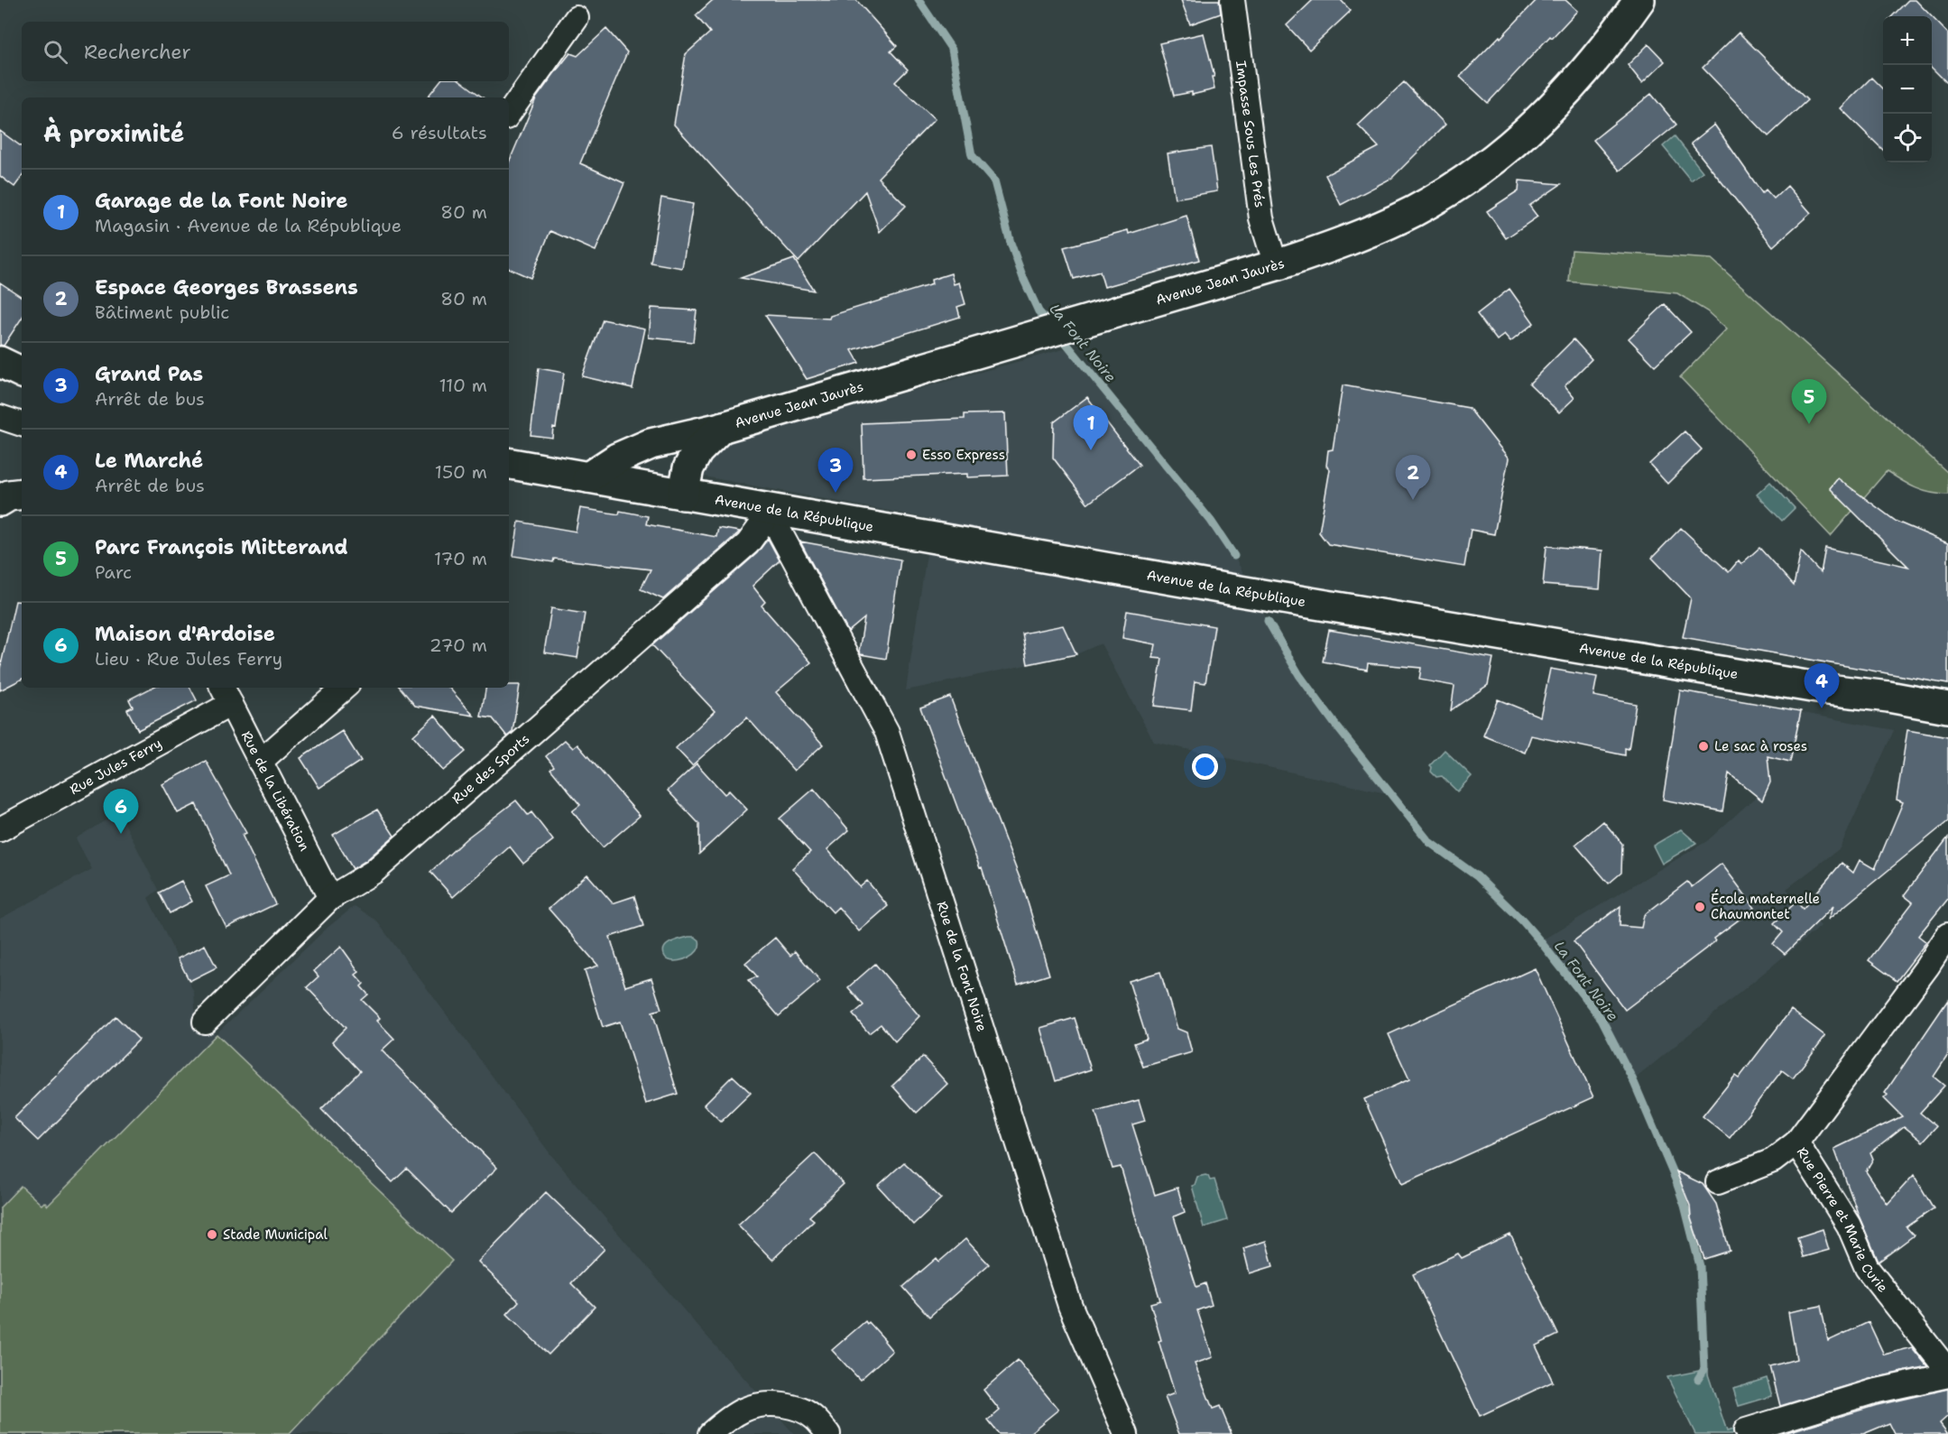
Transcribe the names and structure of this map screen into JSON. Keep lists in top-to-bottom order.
{
  "streets": {
    "main road": ["Avenue Jean Jaurès", "Avenue de la République"],
    "street": [
      "Impasse Sous Les Prés",
      "Rue Jules Ferry",
      "Rue des Sports",
      "Rue de la Libération",
      "Rue de la Font Noire",
      "Rue Pierre et Marie Curie"
    ]
  },
  "crossings": [
    ["Impasse Sous Les Prés", "Avenue Jean Jaurès"],
    ["Avenue Jean Jaurès", "Avenue de la République"],
    ["Avenue de la République", "Rue des Sports"],
    ["Avenue de la République", "Rue de la Font Noire"],
    ["Rue Jules Ferry", "Rue de la Libération"],
    ["Rue des Sports", "Rue de la Libération"],
    ["Rue des Sports", "Rue de la Font Noire"]
  ],
  "water": ["La Font Noire"],
  "places": [
    "Esso Express",
    "Le sac à roses",
    "École maternelle Chaumontet",
    "Stade Municipal"
  ],
  "page": {
    "map_buttons": ["+", "−"],
    "search": "Rechercher",
    "heading": ["À proximité", "6 résultats"],
    "list": [
      {
        "mark": "1",
        "name": "Garage de la Font Noire",
        "note": "Magasin · Avenue de la République",
        "value": "80 m"
      },
      {
        "mark": "2",
        "name": "Espace Georges Brassens",
        "note": "Bâtiment public",
        "value": "80 m"
      },
      {
        "mark": "3",
        "name": "Grand Pas",
        "note": "Arrêt de bus",
        "value": "110 m"
      },
      {
        "mark": "4",
        "name": "Le Marché",
        "note": "Arrêt de bus",
        "value": "150 m"
      },
      {
        "mark": "5",
        "name": "Parc François Mitterand",
        "note": "Parc",
        "value": "170 m"
      },
      {
        "mark": "6",
        "name": "Maison d'Ardoise",
        "note": "Lieu · Rue Jules Ferry",
        "value": "270 m"
      }
    ],
    "pins": [
      "5",
      "1",
      "3",
      "2",
      "4",
      "6"
    ]
  }
}
